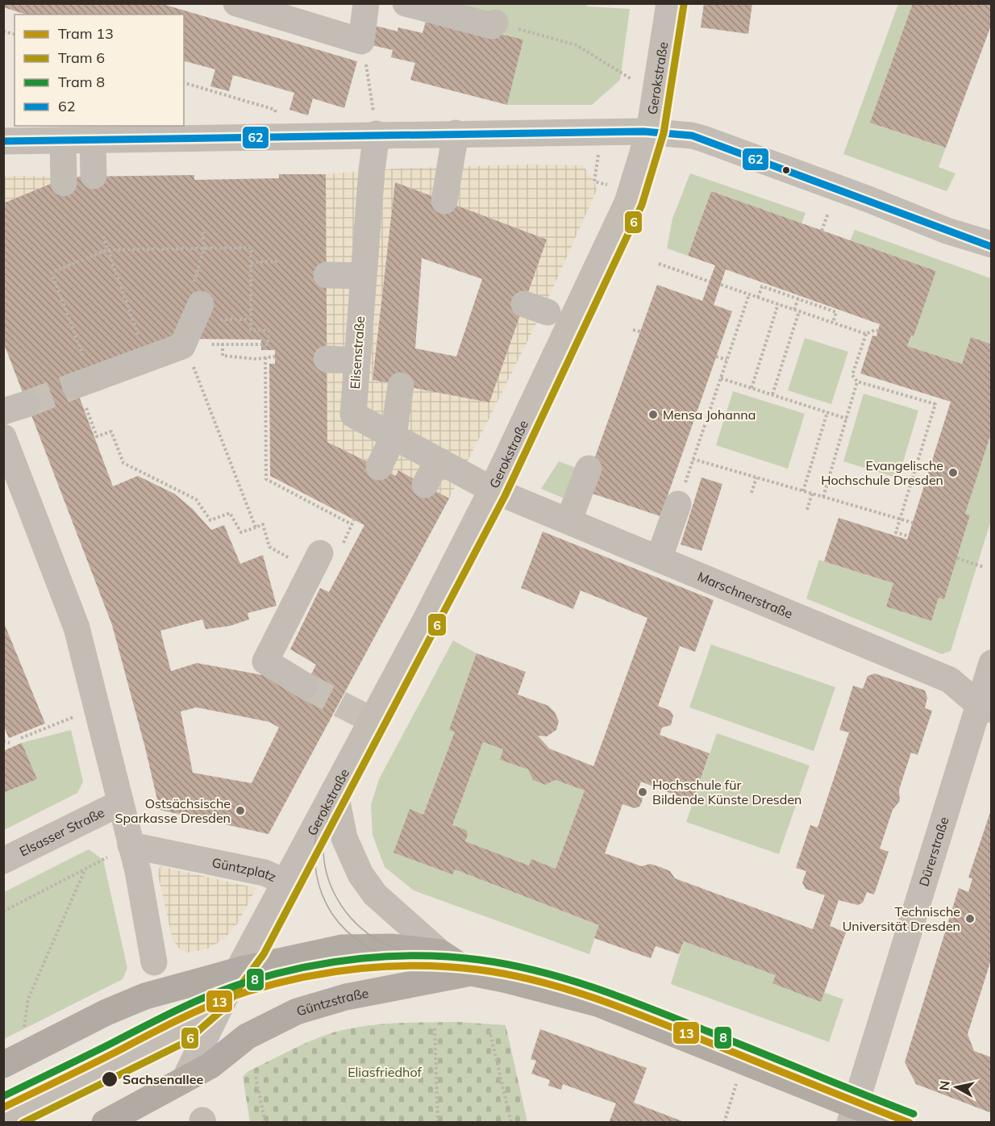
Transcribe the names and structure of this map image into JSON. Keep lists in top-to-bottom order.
{
  "streets": {
    "main road": ["Güntzstraße"],
    "street": [
      "Gerokstraße",
      "Elisenstraße",
      "Marschnerstraße",
      "Elsasser Straße",
      "Dürerstraße",
      "Güntzplatz"
    ]
  },
  "crossings": [
    ["Gerokstraße", "Elisenstraße"],
    ["Gerokstraße", "Marschnerstraße"],
    ["Gerokstraße", "Güntzplatz"],
    ["Gerokstraße", "Güntzstraße"],
    ["Elisenstraße", "Marschnerstraße"],
    ["Marschnerstraße", "Dürerstraße"],
    ["Dürerstraße", "Güntzstraße"],
    ["Güntzplatz", "Güntzstraße"]
  ],
  "parks": ["Eliasfriedhof"],
  "places": [
    "Mensa Johanna",
    "Evangelische Hochschule Dresden",
    "Hochschule für Bildende Künste Dresden",
    "Ostsächsische Sparkasse Dresden",
    "Technische Universität Dresden",
    "Sachsenallee"
  ],
  "lines": [
    "tram line 6",
    "transit line 62",
    "tram line 8",
    "tram line 13"
  ],
  "legend": [
    "Tram 13",
    "Tram 6",
    "Tram 8",
    "62"
  ],
  "north": "left"
}
